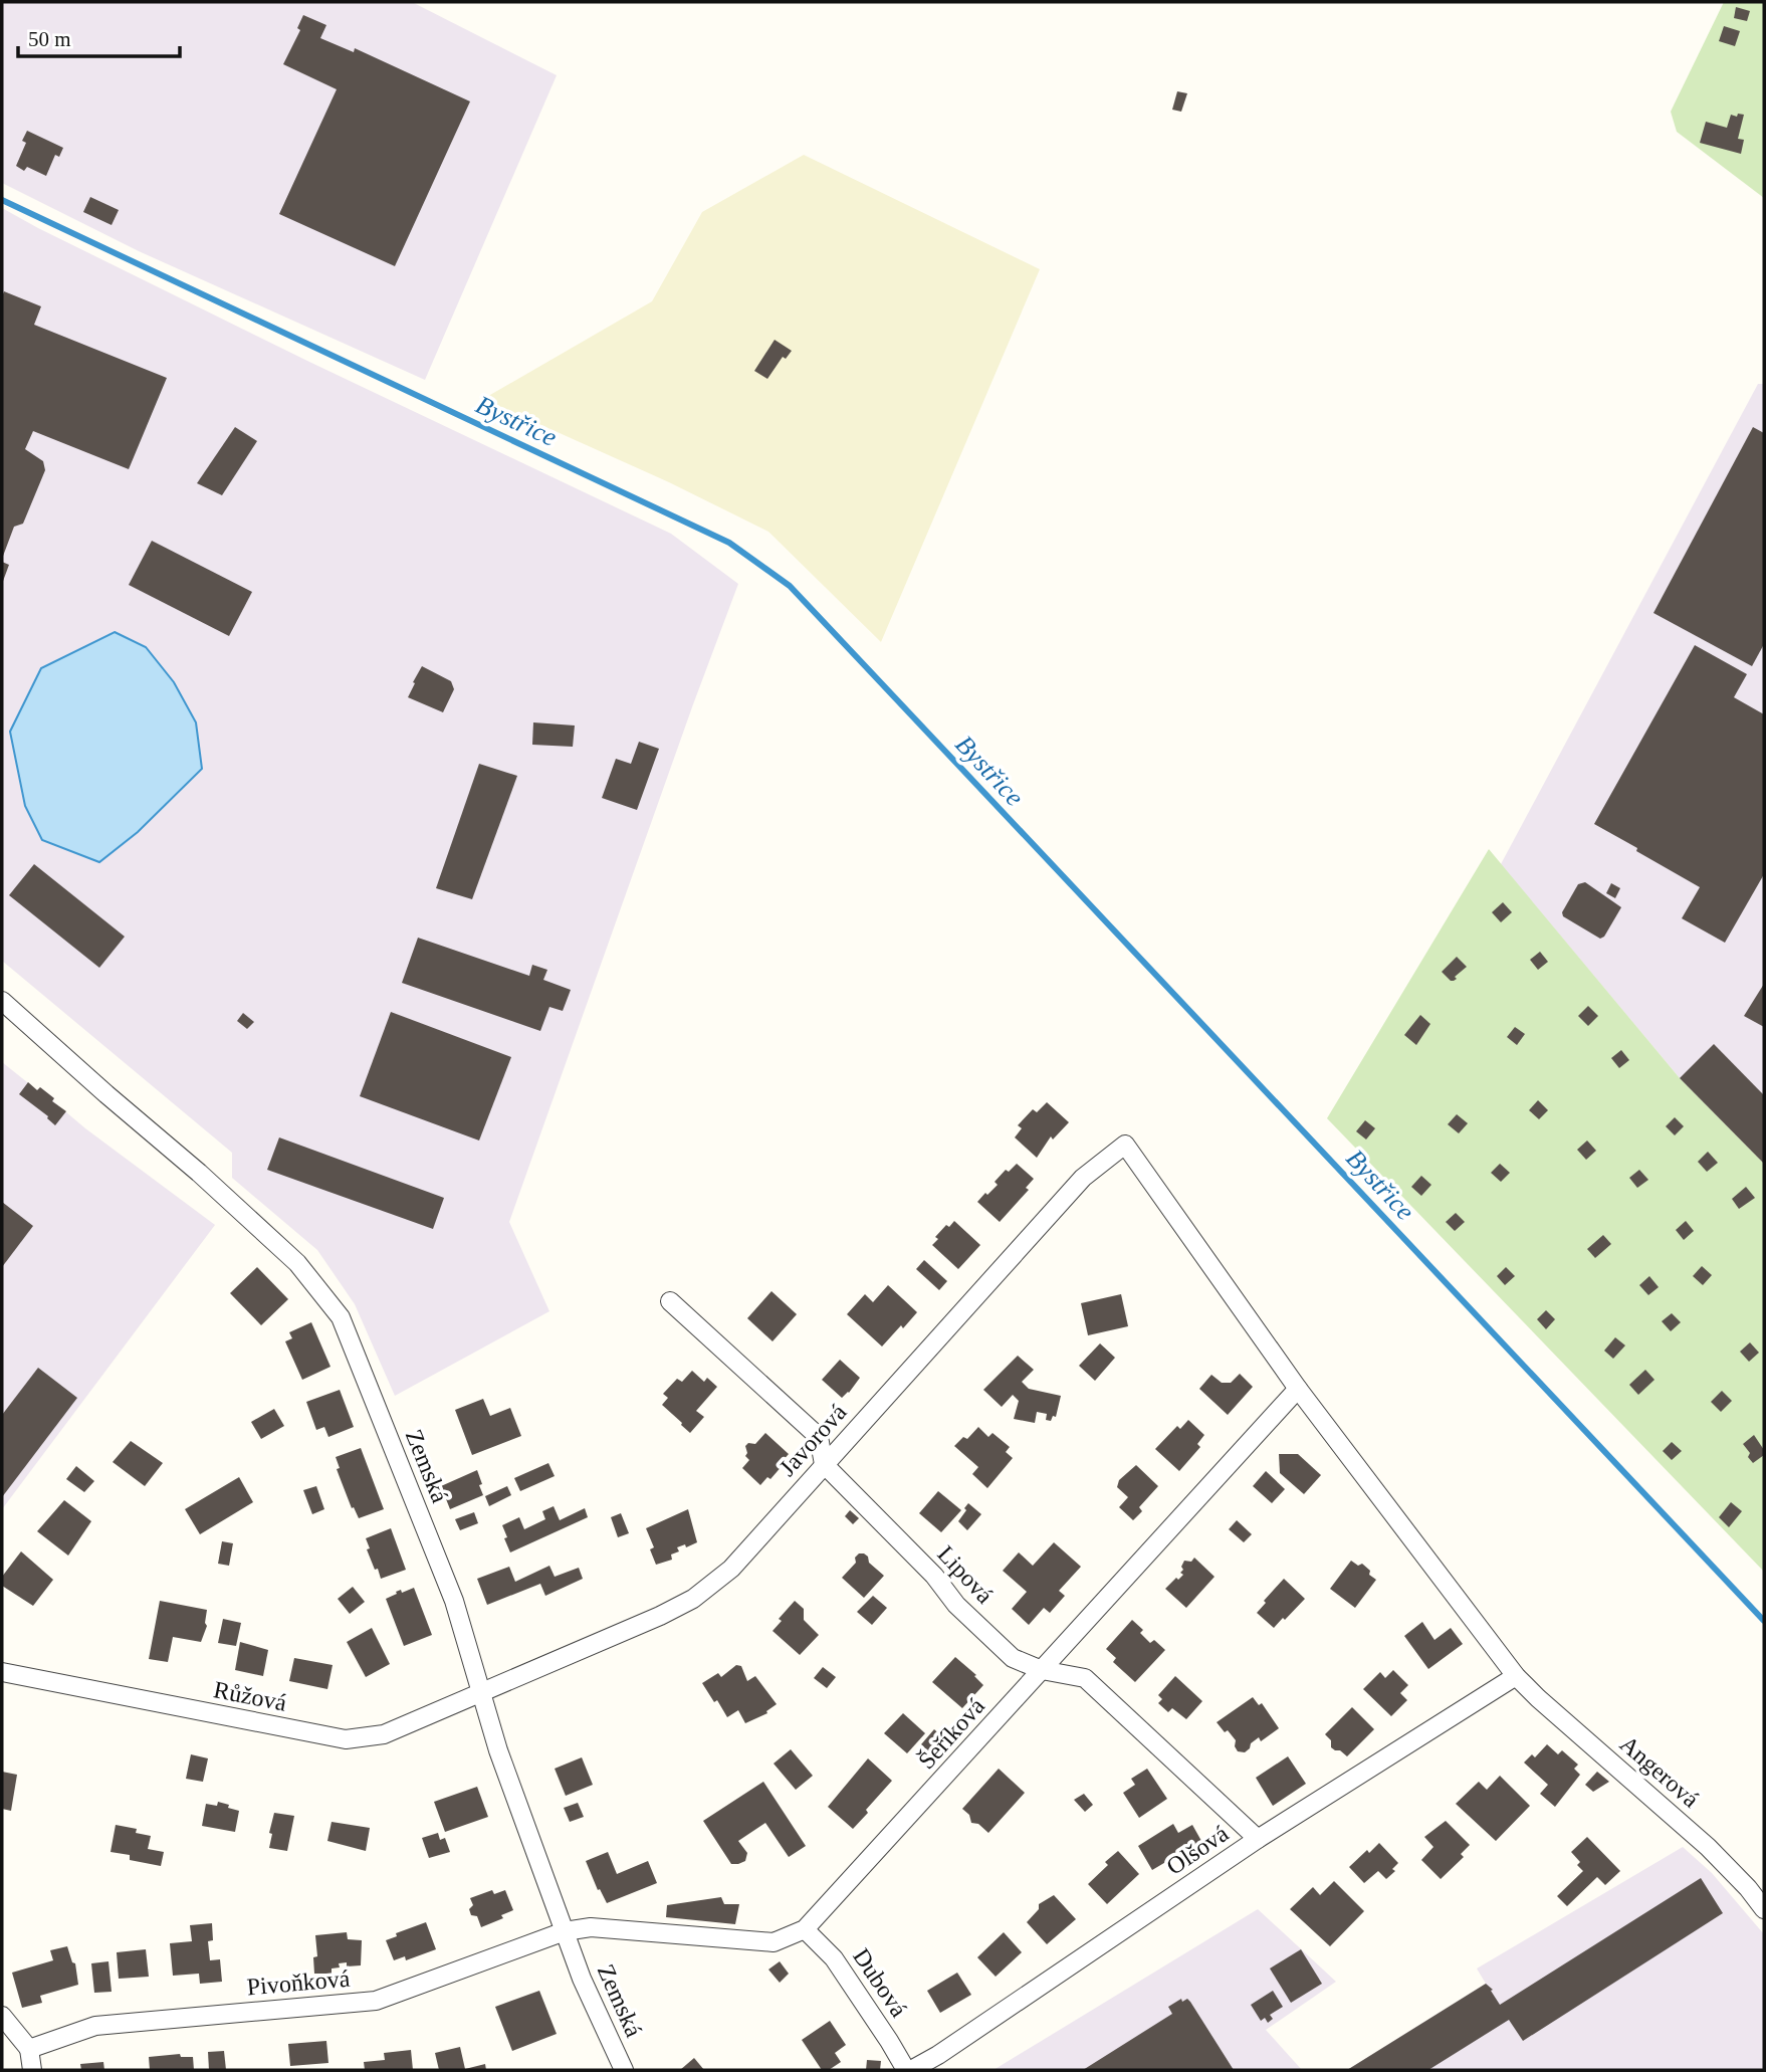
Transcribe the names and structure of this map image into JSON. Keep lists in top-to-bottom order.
{
  "streets": {
    "street": [
      "Javorová",
      "Zemská",
      "Lipová",
      "Růžová",
      "Šeříková",
      "Angerová",
      "Olšová",
      "Pivoňková",
      "Dubová"
    ]
  },
  "crossings": [
    ["Javorová", "Zemská"],
    ["Javorová", "Lipová"],
    ["Javorová", "Růžová"],
    ["Javorová", "Angerová"],
    ["Zemská", "Růžová"],
    ["Zemská", "Šeříková"],
    ["Zemská", "Pivoňková"],
    ["Lipová", "Šeříková"],
    ["Lipová", "Olšová"],
    ["Šeříková", "Angerová"],
    ["Šeříková", "Pivoňková"],
    ["Šeříková", "Dubová"],
    ["Angerová", "Olšová"],
    ["Olšová", "Dubová"]
  ],
  "water": ["Bystřice"],
  "scale_bar": "50 m"
}
